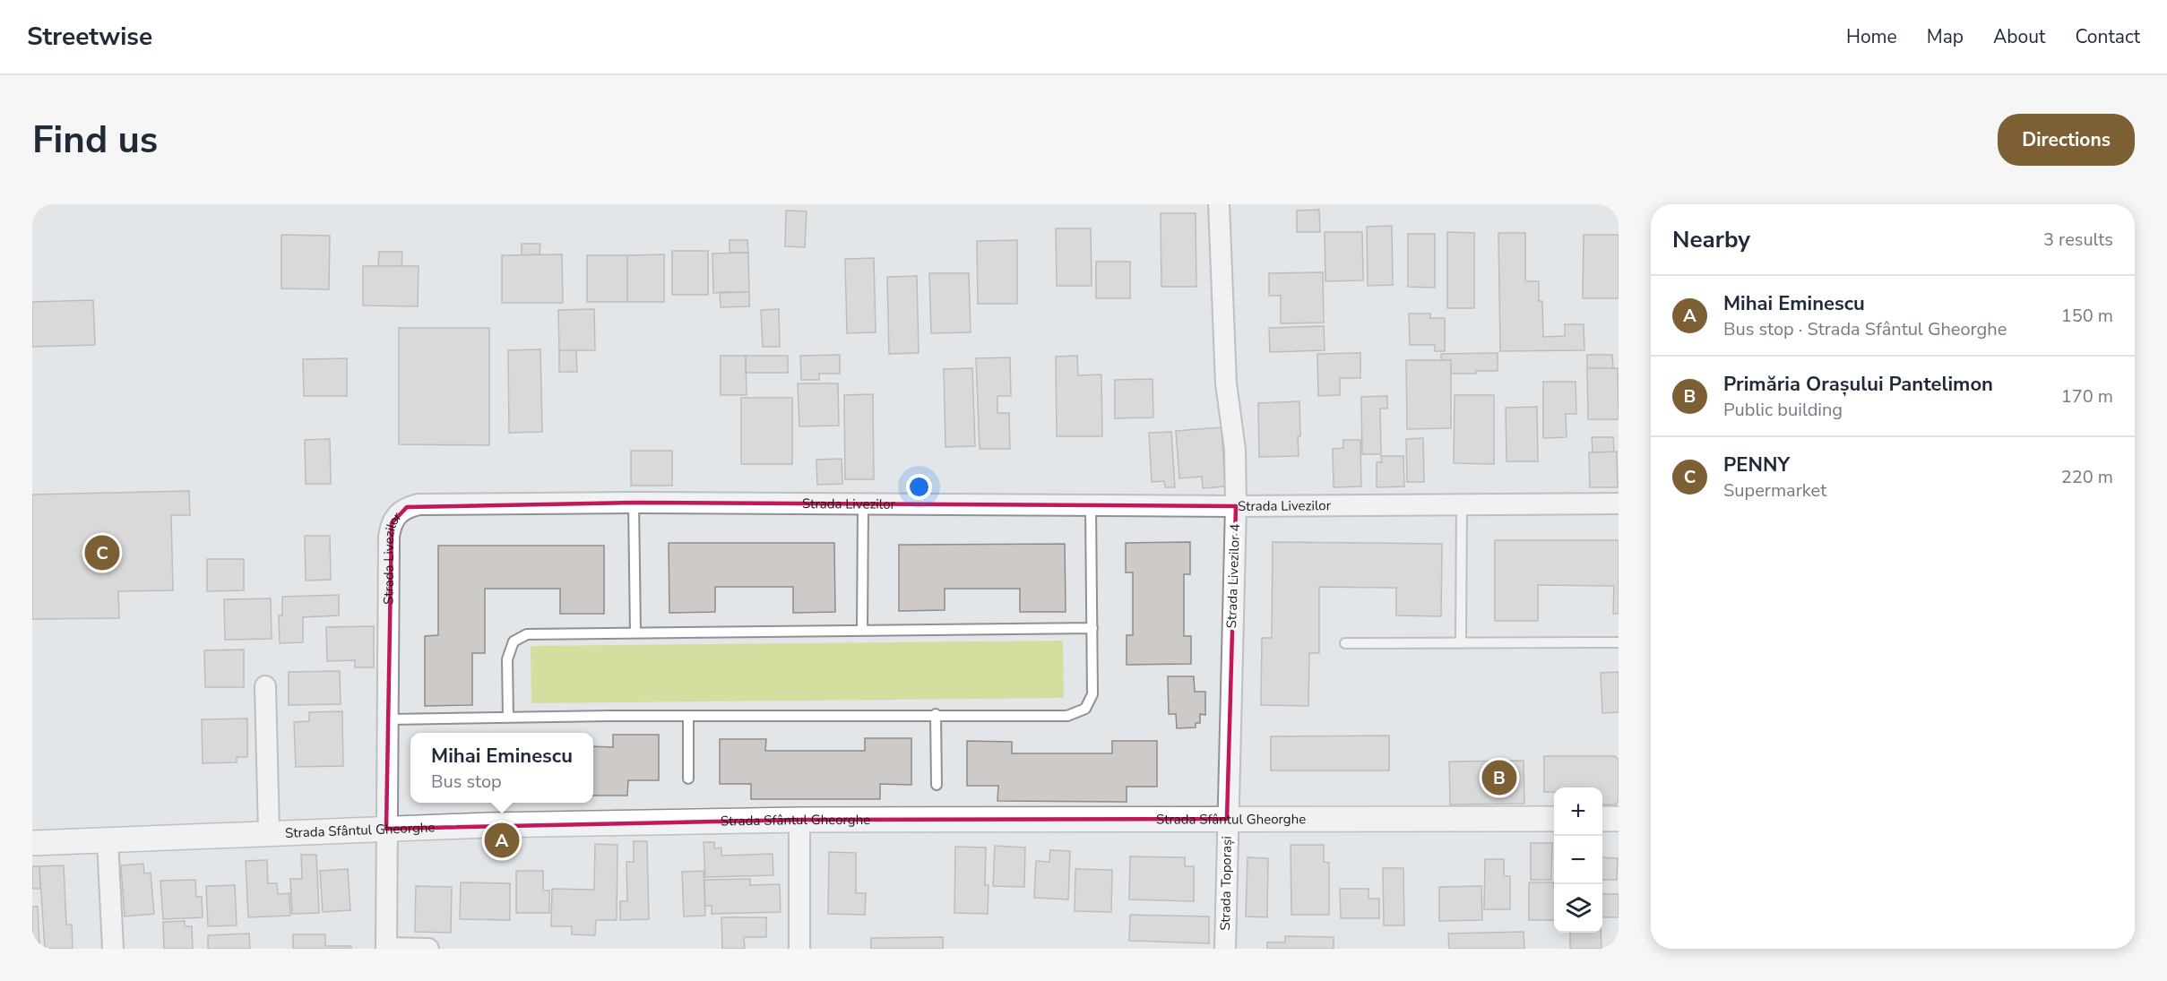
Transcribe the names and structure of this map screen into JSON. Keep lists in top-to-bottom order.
{
  "streets": {
    "street": [
      "Strada Livezilor",
      "Strada Livezilor 4",
      "Strada Sfântul Gheorghe",
      "Strada Toporași"
    ]
  },
  "crossings": [
    ["Strada Livezilor", "Strada Livezilor 4"],
    ["Strada Livezilor", "Strada Sfântul Gheorghe"],
    ["Strada Livezilor 4", "Strada Sfântul Gheorghe"],
    ["Strada Livezilor 4", "Strada Toporași"],
    ["Strada Sfântul Gheorghe", "Strada Toporași"]
  ],
  "page": {
    "header": "Streetwise",
    "nav": [
      "Home",
      "Map",
      "About",
      "Contact"
    ],
    "buttons": "Directions",
    "title": "Find us",
    "heading": ["Nearby", "3 results"],
    "list": [
      {
        "mark": "A",
        "name": "Mihai Eminescu",
        "note": "Bus stop · Strada Sfântul Gheorghe",
        "value": "150 m"
      },
      {
        "mark": "B",
        "name": "Primăria Orașului Pantelimon",
        "note": "Public building",
        "value": "170 m"
      },
      {
        "mark": "C",
        "name": "PENNY",
        "note": "Supermarket",
        "value": "220 m"
      }
    ],
    "pins": ["C", "B", "A"],
    "popup": ["Mihai Eminescu", "Bus stop"],
    "map_buttons": ["+", "−"]
  }
}
